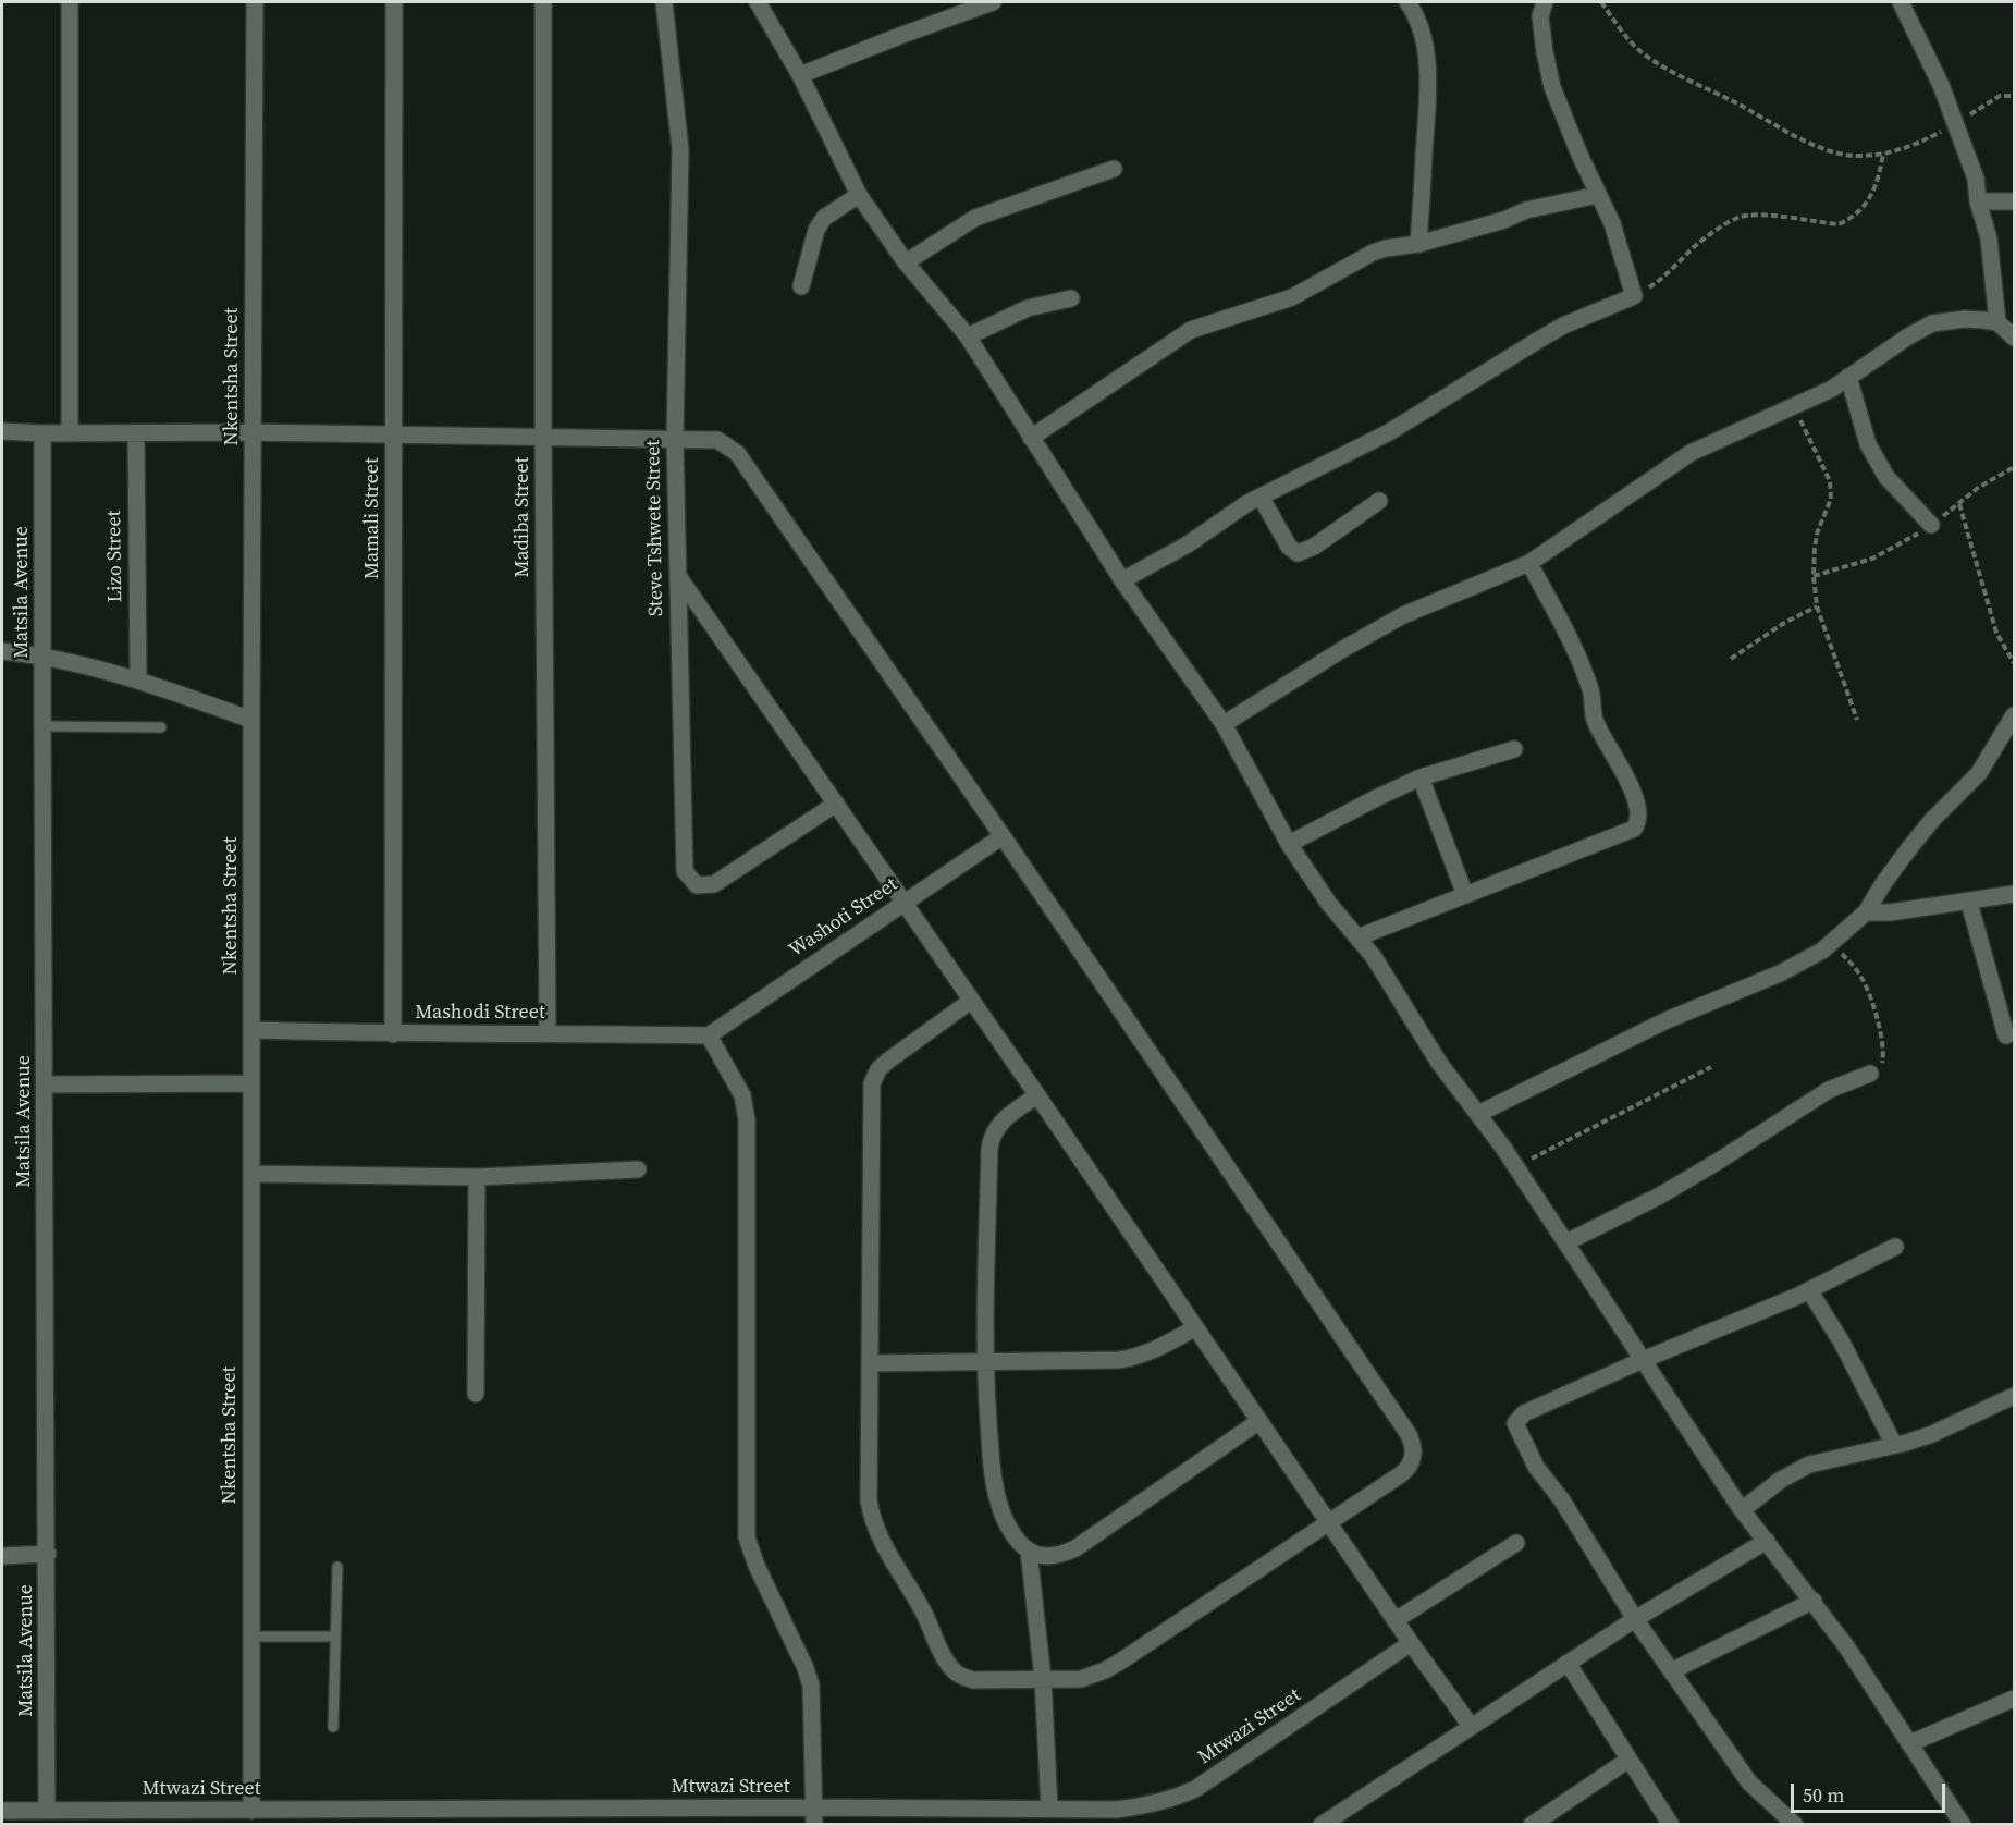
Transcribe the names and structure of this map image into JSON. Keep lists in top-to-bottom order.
{
  "streets": {
    "street": [
      "Nkentsha Street",
      "Madiba Street",
      "Mamali Street",
      "Steve Tshwete Street",
      "Lizo Street",
      "Matsila Avenue",
      "Washoti Street",
      "Mashodi Street",
      "Mtwazi Street"
    ]
  },
  "crossings": [
    ["Nkentsha Street", "Mashodi Street"],
    ["Nkentsha Street", "Mtwazi Street"],
    ["Madiba Street", "Mashodi Street"],
    ["Mamali Street", "Mashodi Street"],
    ["Matsila Avenue", "Mtwazi Street"],
    ["Washoti Street", "Mashodi Street"]
  ],
  "scale_bar": "50 m"
}
